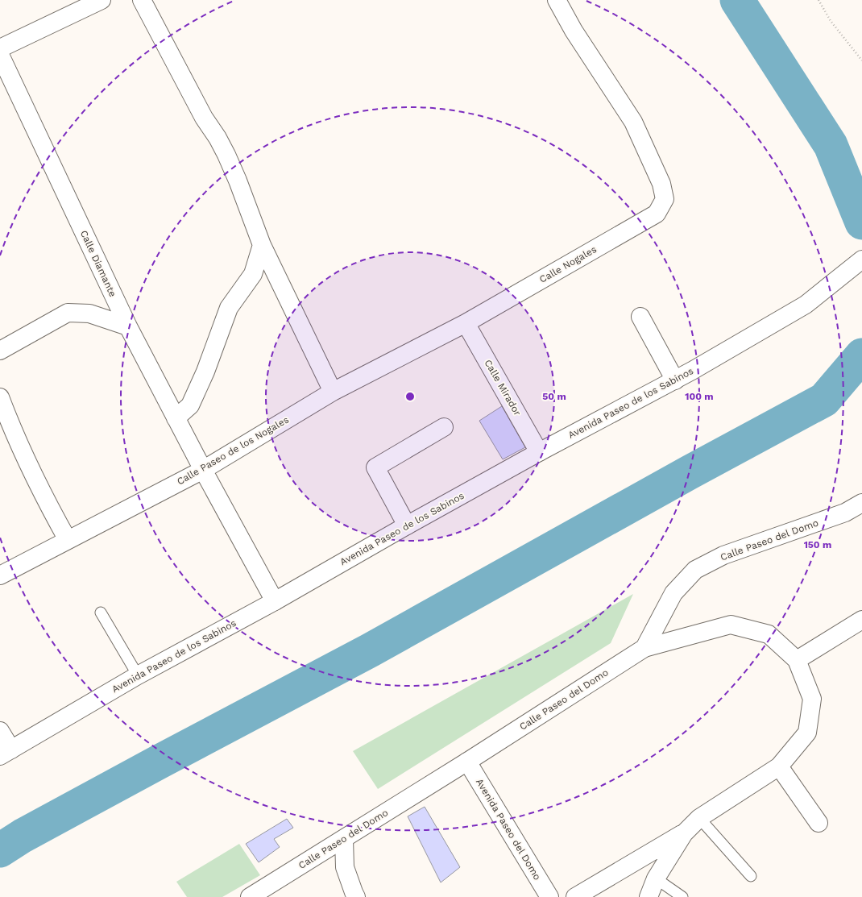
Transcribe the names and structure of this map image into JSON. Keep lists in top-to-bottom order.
{
  "streets": {
    "street": [
      "Calle Diamante",
      "Calle Nogales",
      "Calle Mirador",
      "Avenida Paseo de los Sabinos",
      "Calle Paseo de los Nogales",
      "Calle Paseo del Domo",
      "Avenida Paseo del Domo"
    ]
  },
  "crossings": [
    ["Calle Diamante", "Avenida Paseo de los Sabinos"],
    ["Calle Diamante", "Calle Paseo de los Nogales"],
    ["Calle Nogales", "Calle Mirador"],
    ["Calle Nogales", "Calle Paseo de los Nogales"],
    ["Calle Mirador", "Avenida Paseo de los Sabinos"],
    ["Calle Mirador", "Calle Paseo de los Nogales"],
    ["Calle Paseo del Domo", "Avenida Paseo del Domo"]
  ],
  "rings": ["50 m", "100 m", "150 m"]
}
